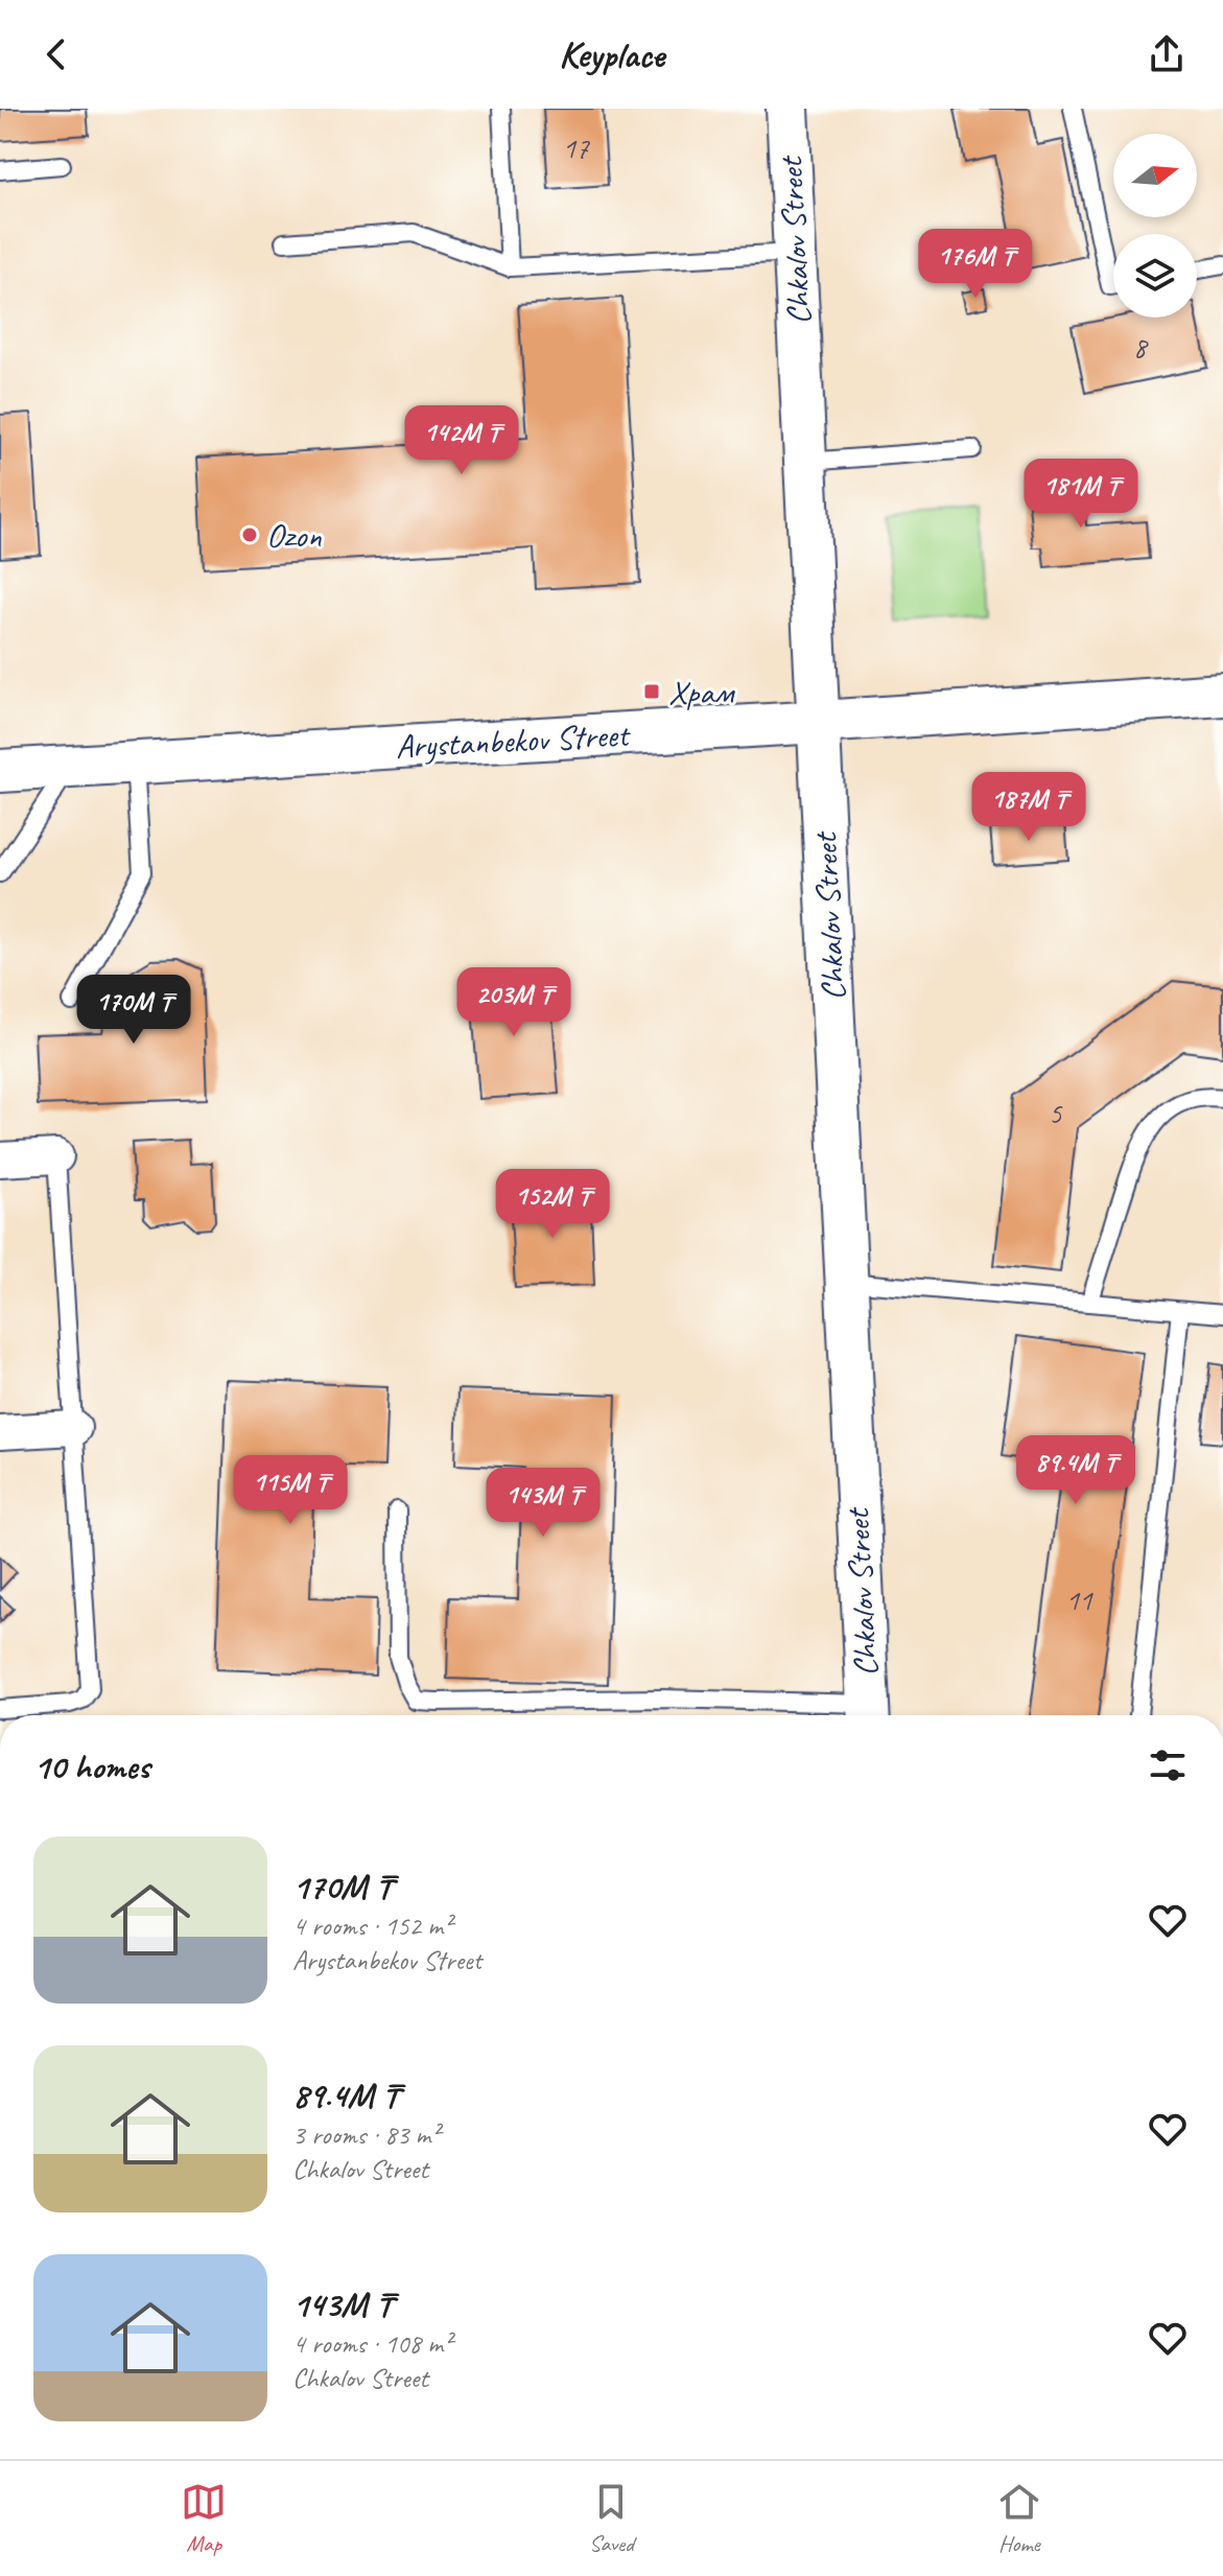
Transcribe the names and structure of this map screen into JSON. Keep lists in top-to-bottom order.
{
  "streets": {
    "street": ["Chkalov Street", "Arystanbekov Street"]
  },
  "crossings": [
    ["Chkalov Street", "Arystanbekov Street"]
  ],
  "places": {
    "other": ["Ozon"],
    "transit": ["Храм"]
  },
  "house_numbers": [
    "17",
    "8",
    "5",
    "11"
  ],
  "north": "right",
  "page": {
    "header": "Keyplace",
    "price": [
      "176M ₸",
      "142M ₸",
      "181M ₸",
      "187M ₸",
      "203M ₸",
      "170M ₸",
      "152M ₸",
      "89.4M ₸",
      "115M ₸",
      "143M ₸"
    ],
    "heading": "10 homes",
    "list": [
      {
        "name": "170M ₸",
        "note": "4 rooms · 152 m² · Arystanbekov Street"
      },
      {
        "name": "89.4M ₸",
        "note": "3 rooms · 83 m² · Chkalov Street"
      },
      {
        "name": "143M ₸",
        "note": "4 rooms · 108 m² · Chkalov Street"
      }
    ],
    "tabs": ["Map", "Saved", "Home"]
  }
}
